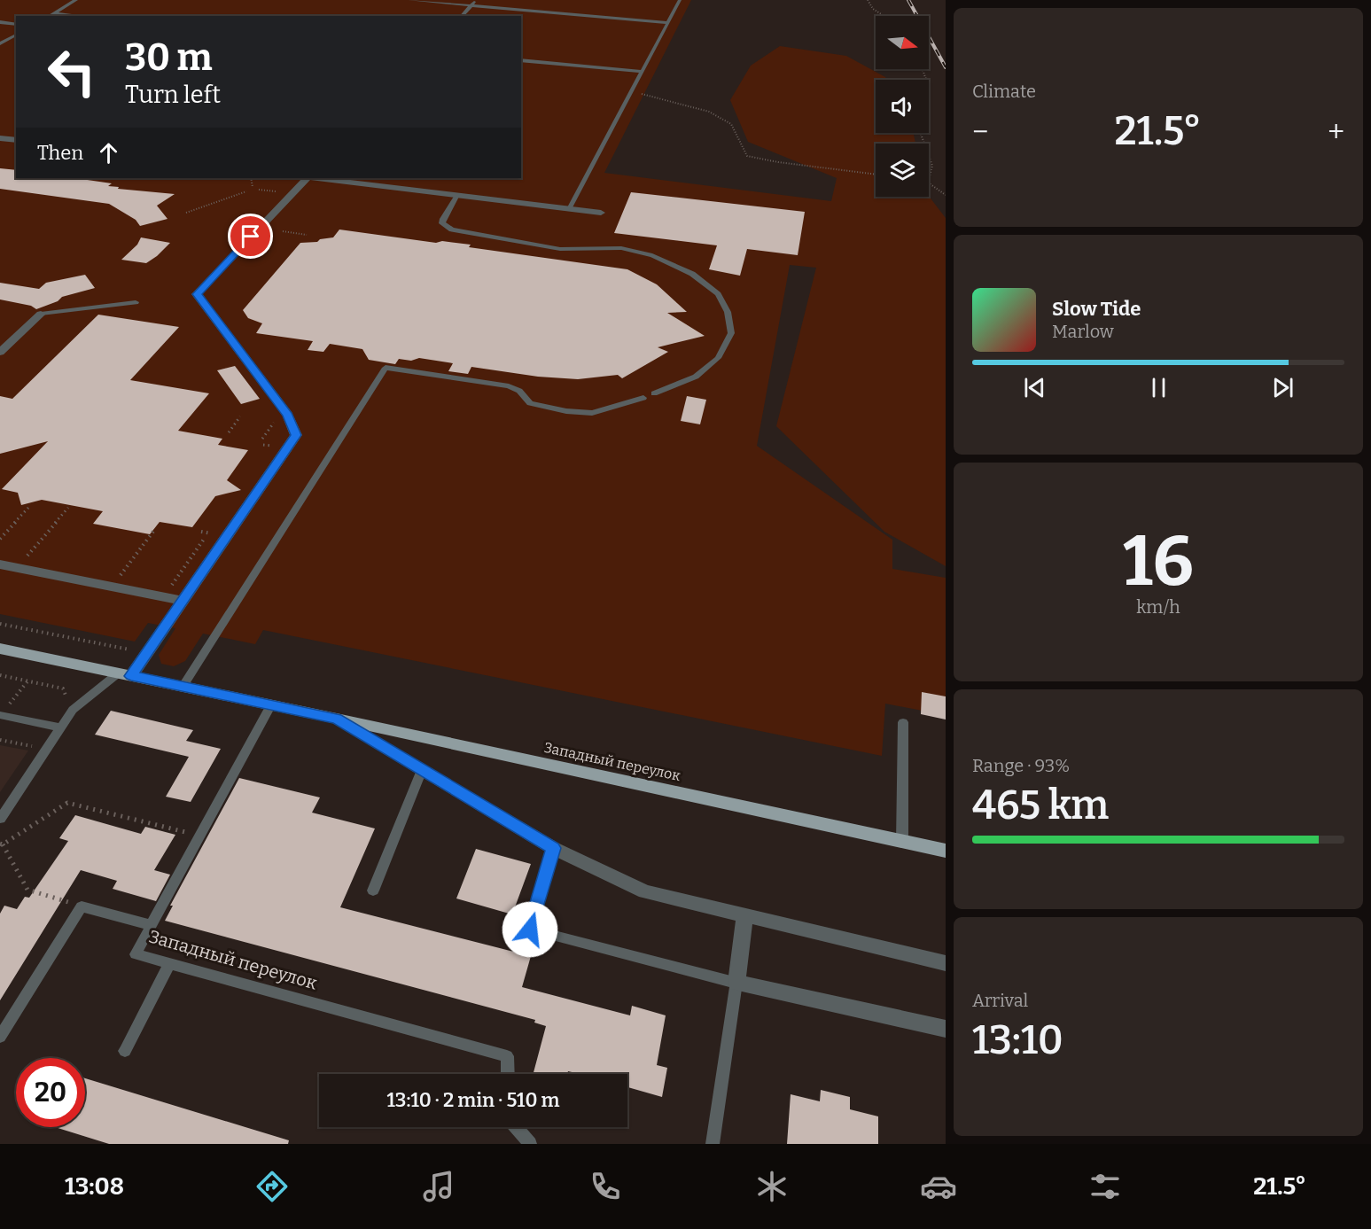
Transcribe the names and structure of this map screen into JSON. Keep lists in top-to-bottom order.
{
  "streets": {
    "main road": ["Западный переулок"]
  },
  "north": "right",
  "page": {
    "tile": [
      "Climate",
      ["16", "km/h"],
      ["Range · 93%", "465 km"],
      ["Arrival", "13:10"]
    ],
    "turn": ["30 m", "Turn left"],
    "heat": ["−", "21.5°", "+"],
    "then": "Then",
    "song": ["Slow Tide", "Marlow"],
    "limit": "20",
    "trip": "13:10 · 2 min · 510 m",
    "tabs": ["13:08", "21.5°"]
  }
}
